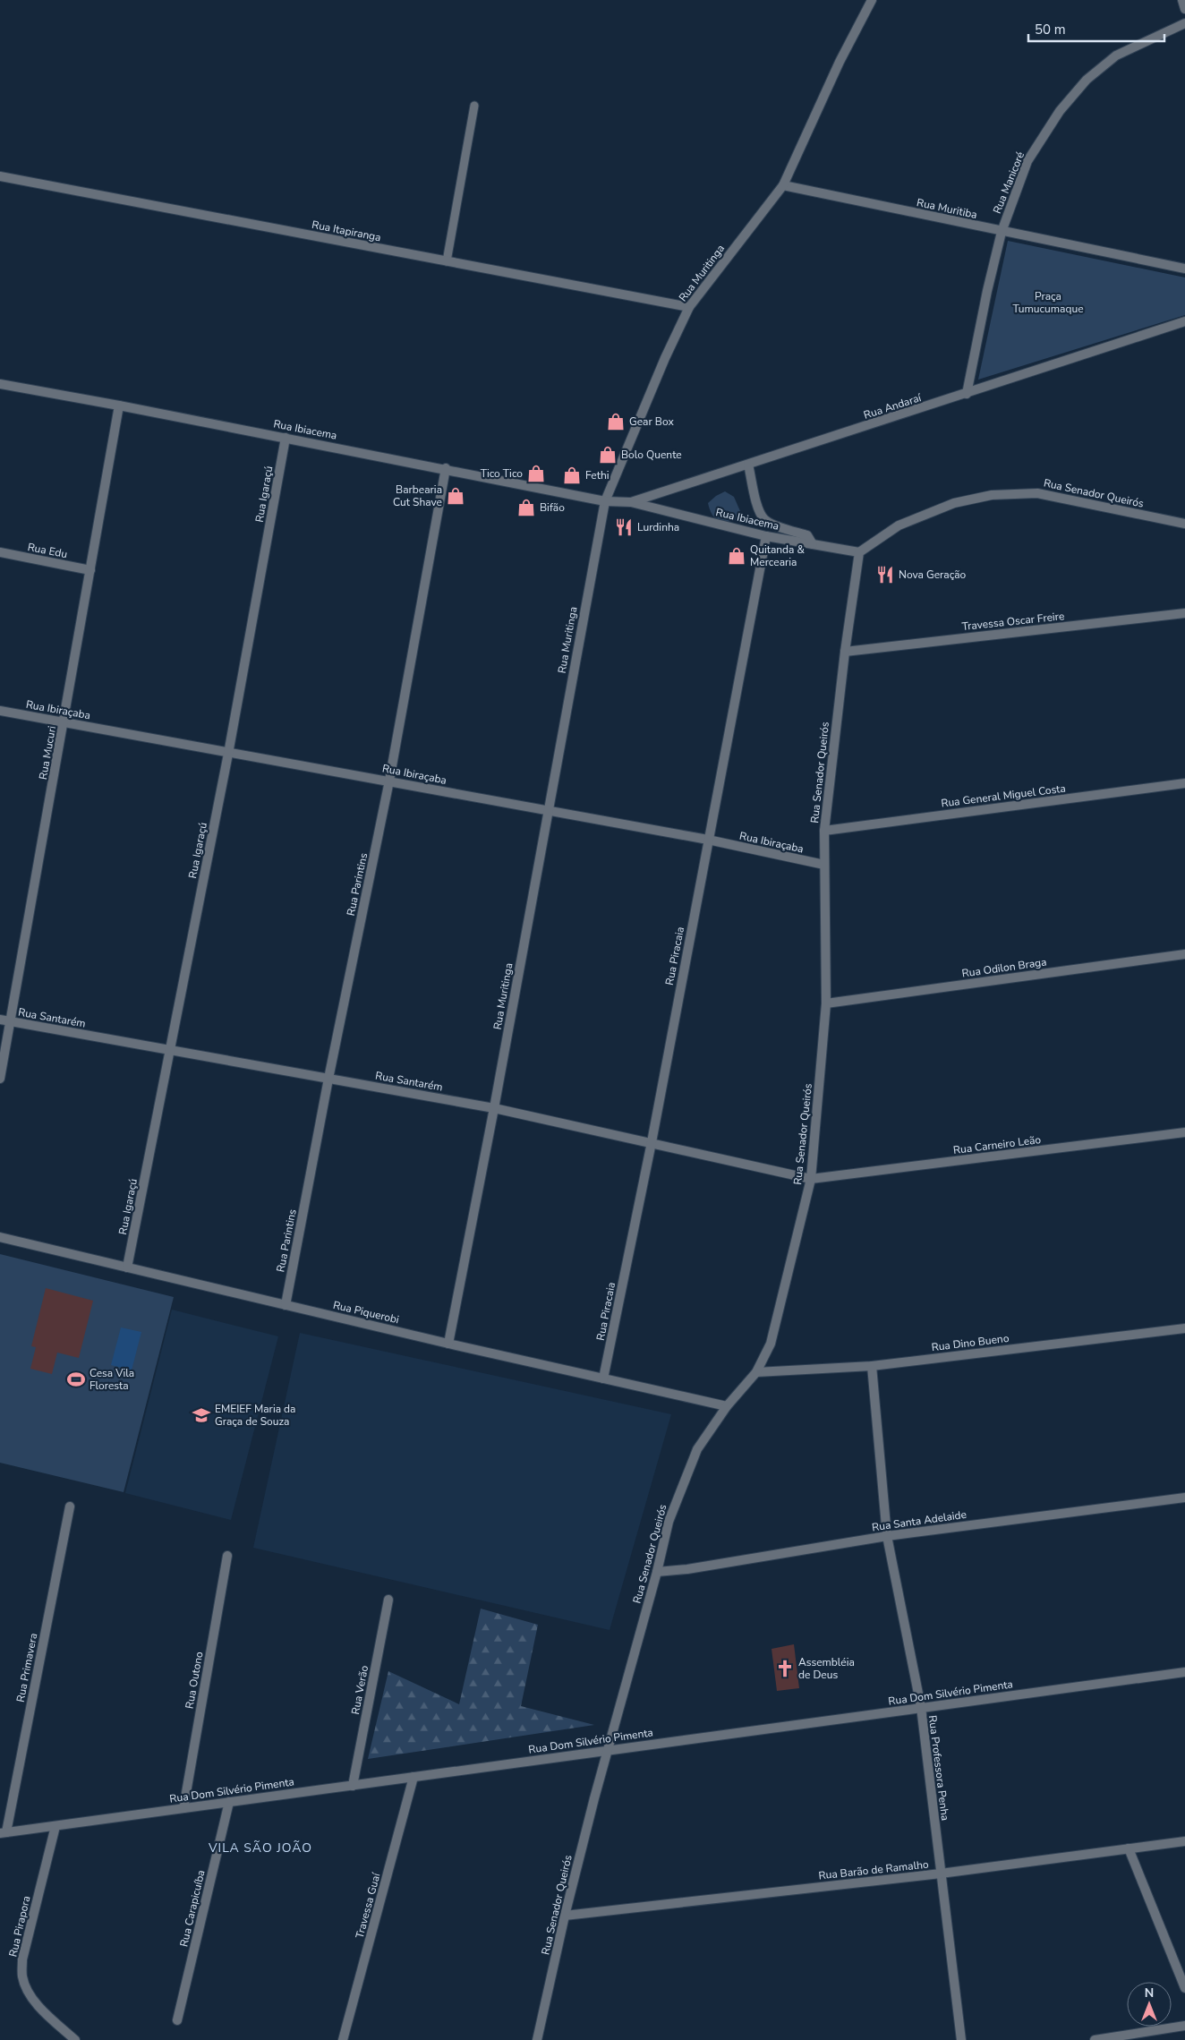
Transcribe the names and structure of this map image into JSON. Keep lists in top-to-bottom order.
{
  "streets": {
    "street": [
      "Rua Manicoré",
      "Rua Muritiba",
      "Rua Itapiranga",
      "Rua Muritinga",
      "Rua Andaraí",
      "Rua Ibiacema",
      "Rua Senador Queirós",
      "Rua Igaraçú",
      "Rua Edu",
      "Travessa Oscar Freire",
      "Rua Ibiraçaba",
      "Rua Mucuri",
      "Rua General Miguel Costa",
      "Rua Parintins",
      "Rua Piracaia",
      "Rua Odilon Braga",
      "Rua Santarém",
      "Rua Carneiro Leão",
      "Rua Piquerobi",
      "Rua Dino Bueno",
      "Rua Santa Adelaide",
      "Rua Primavera",
      "Rua Outono",
      "Rua Verão",
      "Rua Dom Silvério Pimenta",
      "Rua Professora Penha",
      "Rua Barão de Ramalho",
      "Travessa Guaí",
      "Rua Carapicuíba",
      "Rua Pirapora"
    ]
  },
  "crossings": [
    ["Rua Manicoré", "Rua Muritiba"],
    ["Rua Manicoré", "Rua Andaraí"],
    ["Rua Muritiba", "Rua Muritinga"],
    ["Rua Itapiranga", "Rua Muritinga"],
    ["Rua Muritinga", "Rua Andaraí"],
    ["Rua Muritinga", "Rua Ibiacema"],
    ["Rua Muritinga", "Rua Ibiraçaba"],
    ["Rua Muritinga", "Rua Santarém"],
    ["Rua Muritinga", "Rua Piquerobi"],
    ["Rua Andaraí", "Rua Ibiacema"],
    ["Rua Ibiacema", "Rua Senador Queirós"],
    ["Rua Ibiacema", "Rua Igaraçú"],
    ["Rua Ibiacema", "Rua Mucuri"],
    ["Rua Ibiacema", "Rua Parintins"],
    ["Rua Ibiacema", "Rua Piracaia"],
    ["Rua Senador Queirós", "Travessa Oscar Freire"],
    ["Rua Senador Queirós", "Rua Ibiraçaba"],
    ["Rua Senador Queirós", "Rua General Miguel Costa"],
    ["Rua Senador Queirós", "Rua Odilon Braga"],
    ["Rua Senador Queirós", "Rua Santarém"],
    ["Rua Senador Queirós", "Rua Carneiro Leão"],
    ["Rua Senador Queirós", "Rua Piquerobi"],
    ["Rua Senador Queirós", "Rua Dino Bueno"],
    ["Rua Senador Queirós", "Rua Santa Adelaide"],
    ["Rua Senador Queirós", "Rua Dom Silvério Pimenta"],
    ["Rua Senador Queirós", "Rua Barão de Ramalho"],
    ["Rua Igaraçú", "Rua Ibiraçaba"],
    ["Rua Igaraçú", "Rua Santarém"],
    ["Rua Igaraçú", "Rua Piquerobi"],
    ["Rua Edu", "Rua Mucuri"],
    ["Rua Ibiraçaba", "Rua Mucuri"],
    ["Rua Ibiraçaba", "Rua Parintins"],
    ["Rua Ibiraçaba", "Rua Piracaia"],
    ["Rua Mucuri", "Rua Santarém"],
    ["Rua Parintins", "Rua Santarém"],
    ["Rua Parintins", "Rua Piquerobi"],
    ["Rua Piracaia", "Rua Santarém"],
    ["Rua Piracaia", "Rua Piquerobi"],
    ["Rua Santarém", "Rua Carneiro Leão"],
    ["Rua Dino Bueno", "Rua Professora Penha"],
    ["Rua Santa Adelaide", "Rua Professora Penha"],
    ["Rua Primavera", "Rua Dom Silvério Pimenta"],
    ["Rua Outono", "Rua Dom Silvério Pimenta"],
    ["Rua Verão", "Rua Dom Silvério Pimenta"],
    ["Rua Dom Silvério Pimenta", "Rua Professora Penha"],
    ["Rua Dom Silvério Pimenta", "Travessa Guaí"],
    ["Rua Dom Silvério Pimenta", "Rua Carapicuíba"],
    ["Rua Dom Silvério Pimenta", "Rua Pirapora"],
    ["Rua Professora Penha", "Rua Barão de Ramalho"]
  ],
  "districts": ["VILA SÃO JOÃO"],
  "parks": ["Praça Tumucumaque"],
  "places": {
    "shop": [
      "Gear Box",
      "Bolo Quente",
      "Tico Tico",
      "Fethi",
      "Barbearia Cut Shave",
      "Bifão",
      "Quitanda & Mercearia"
    ],
    "restaurant": ["Lurdinha", "Nova Geração"],
    "sports": ["Cesa Vila Floresta"],
    "school or university": ["EMEIEF Maria da Graça de Souza"],
    "church": ["Assembléia de Deus"]
  },
  "scale_bar": "50 m",
  "north": "top"
}
